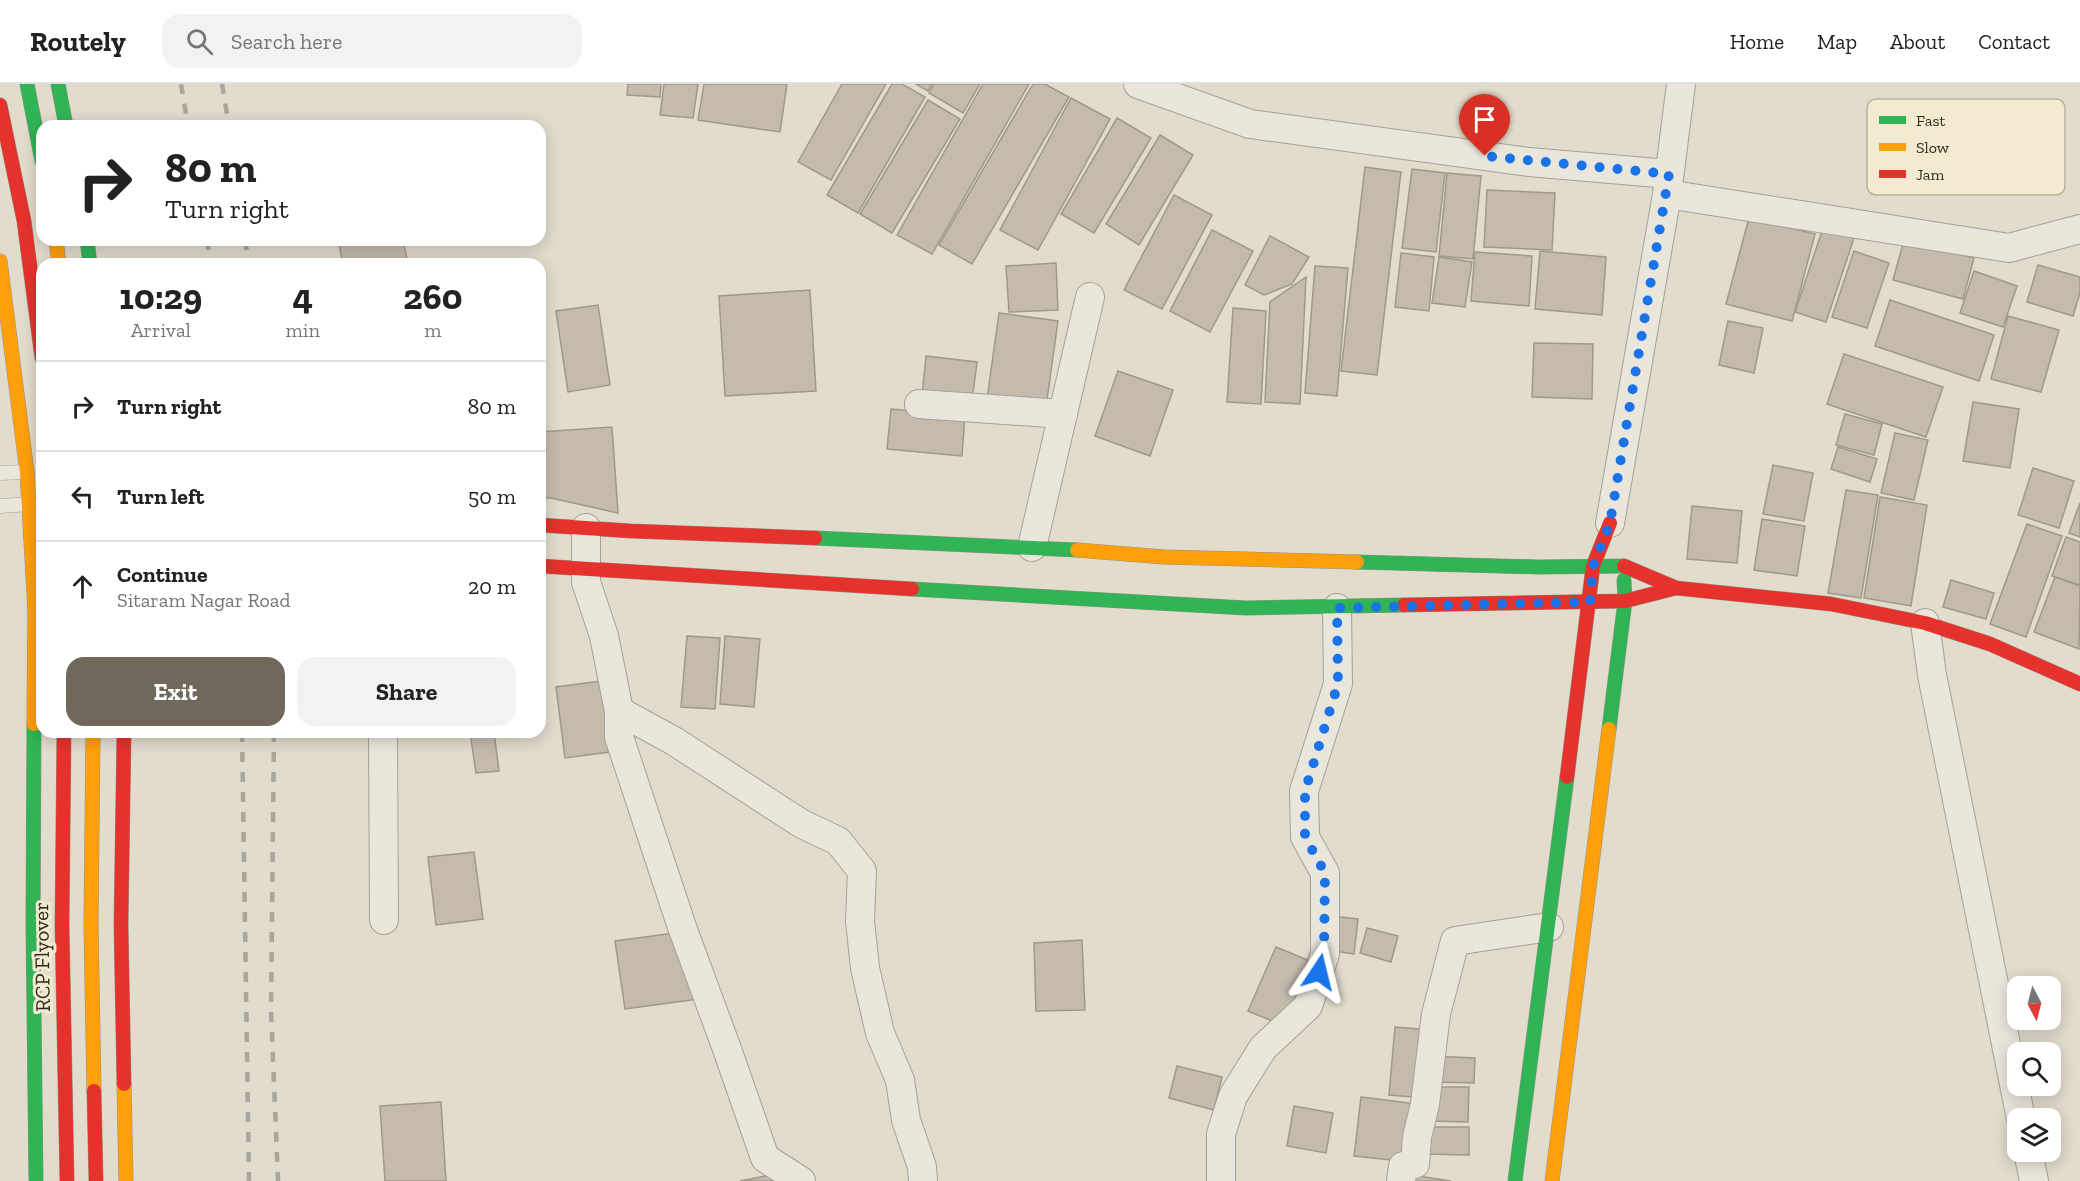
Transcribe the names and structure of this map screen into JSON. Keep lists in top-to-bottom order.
{
  "streets": {
    "street": ["RCP Flyover"]
  },
  "legend": ["Fast", "Slow", "Jam"],
  "north": "bottom",
  "page": {
    "header": "Routely",
    "search": "Search here",
    "nav": [
      "Home",
      "Map",
      "About",
      "Contact"
    ],
    "turn": ["80 m", "Turn right"],
    "eta": [
      "10:29",
      "Arrival",
      "4",
      "min",
      "260",
      "m"
    ],
    "list": [
      {
        "name": "Turn right",
        "value": "80 m"
      },
      {
        "name": "Turn left",
        "value": "50 m"
      },
      {
        "name": "Continue",
        "note": "Sitaram Nagar Road",
        "value": "20 m"
      }
    ],
    "buttons": ["Exit", "Share"]
  }
}
